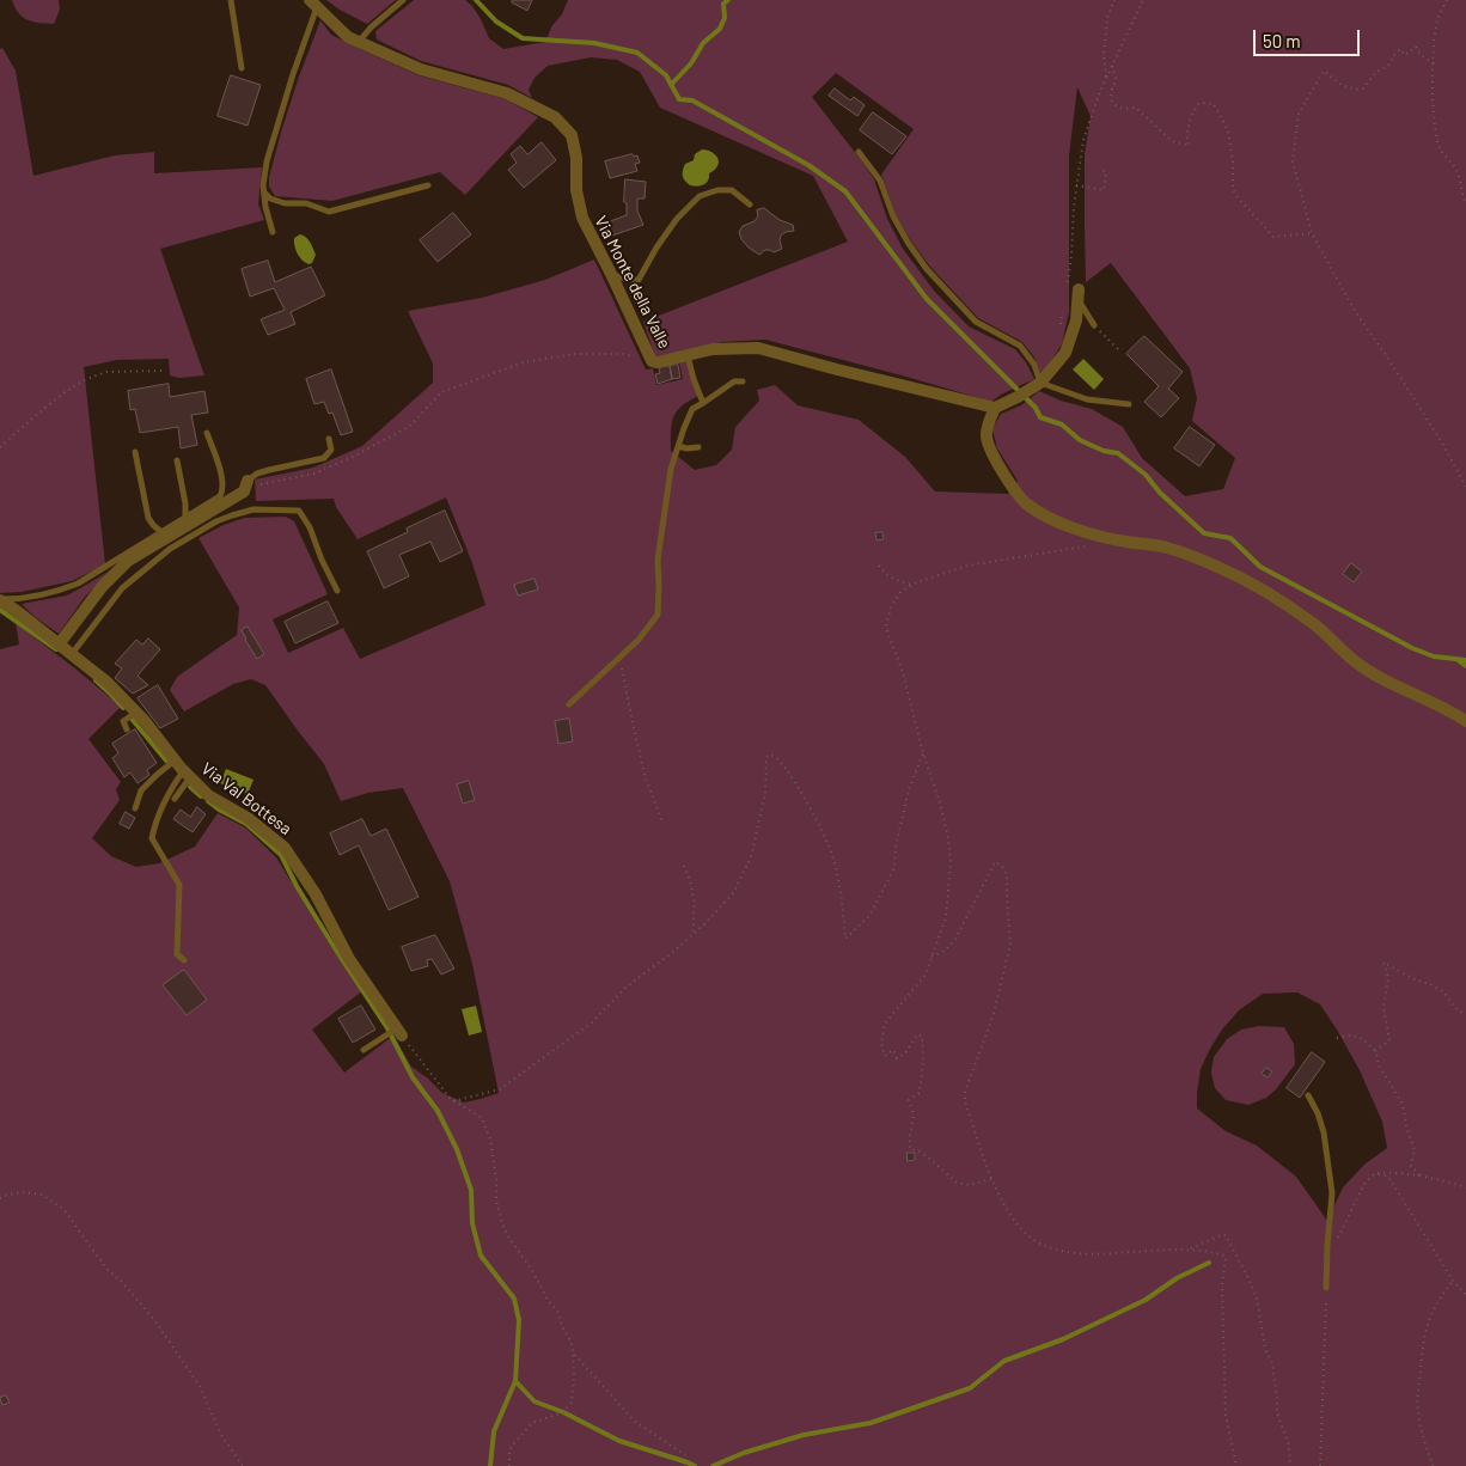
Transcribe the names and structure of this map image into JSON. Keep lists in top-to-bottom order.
{
  "streets": {
    "street": ["Via Monte della Valle", "Via Val Bottesa"]
  },
  "scale_bar": "50 m"
}
